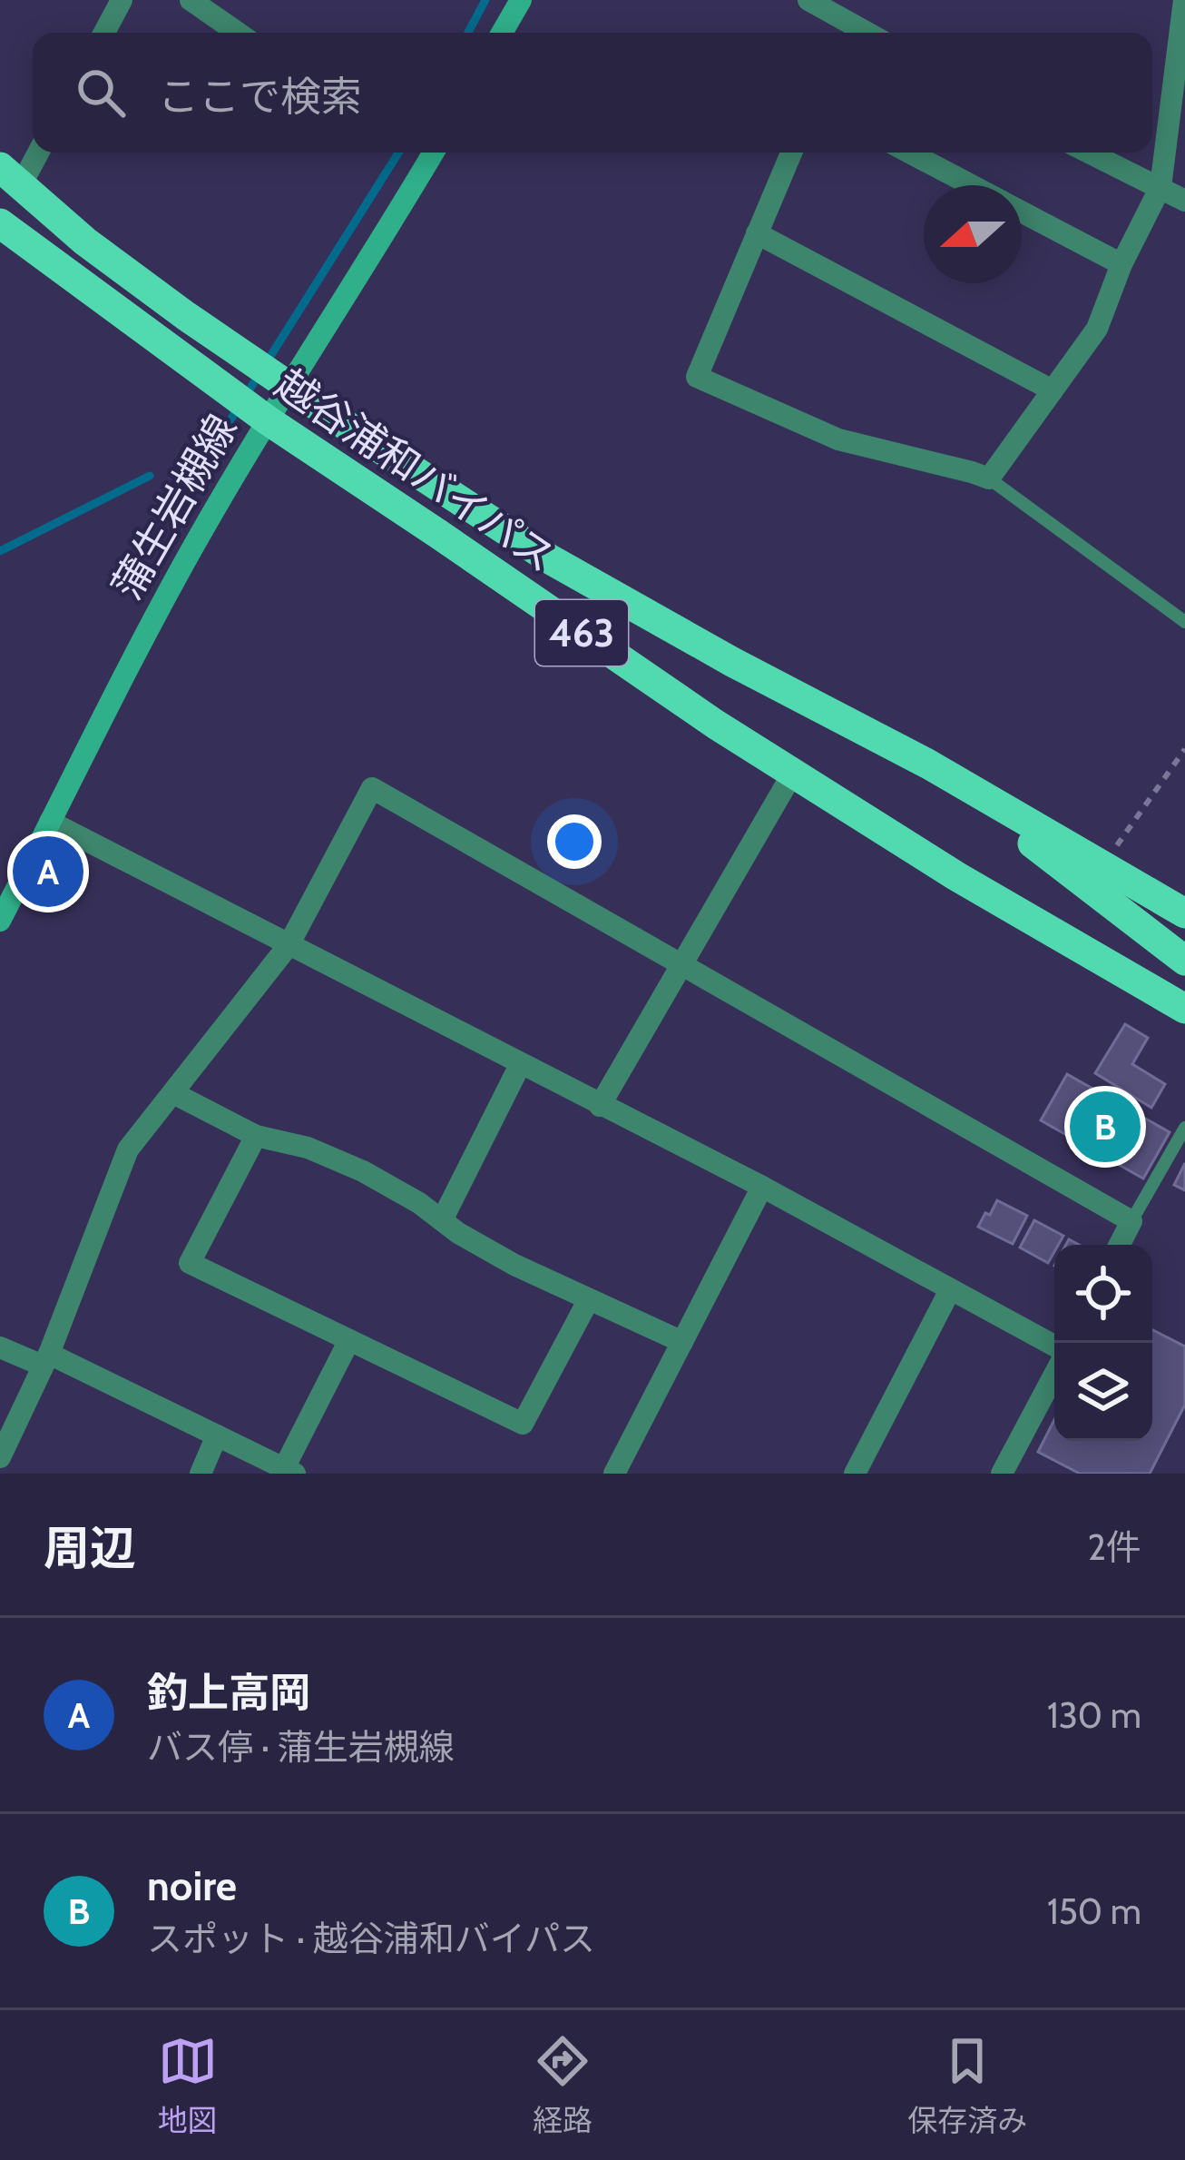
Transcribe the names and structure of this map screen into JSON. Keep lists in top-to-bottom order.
{
  "streets": {
    "highway": ["越谷浦和バイパス", "463"],
    "main road": ["蒲生岩槻線"]
  },
  "crossings": [
    ["越谷浦和バイパス", "蒲生岩槻線"]
  ],
  "north": "left",
  "page": {
    "search": "ここで検索",
    "pins": ["A", "B"],
    "heading": ["周辺", "2件"],
    "list": [
      {
        "mark": "A",
        "name": "釣上高岡",
        "note": "バス停 · 蒲生岩槻線",
        "value": "130 m"
      },
      {
        "mark": "B",
        "name": "noire",
        "note": "スポット · 越谷浦和バイパス",
        "value": "150 m"
      }
    ],
    "nav": ["地図", "経路", "保存済み"]
  }
}
